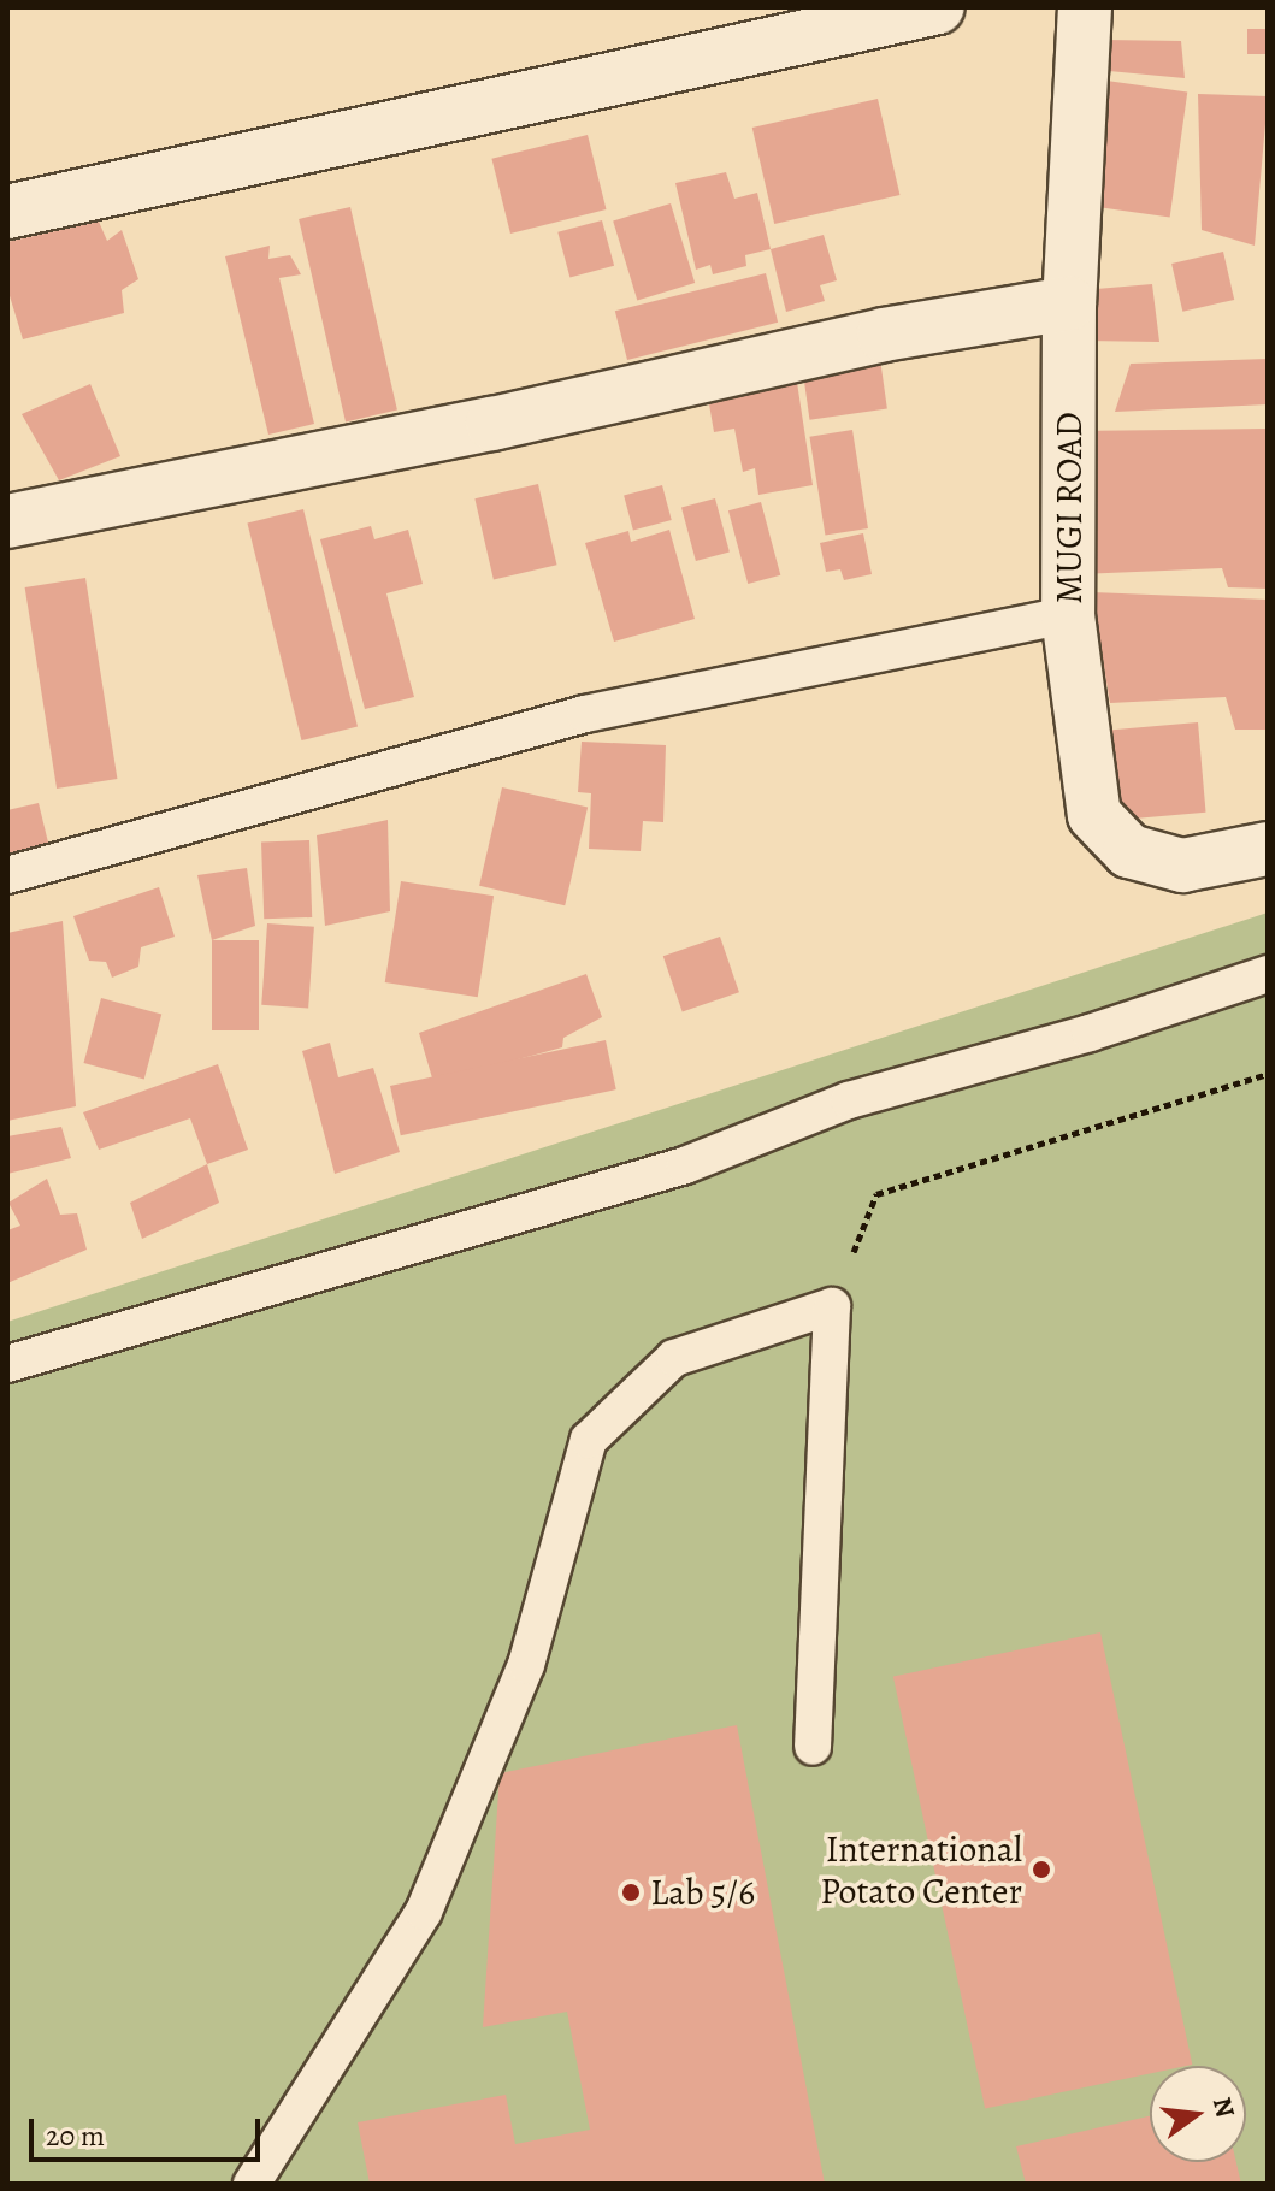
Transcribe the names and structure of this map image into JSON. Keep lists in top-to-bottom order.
{
  "streets": {
    "street": ["MUGI ROAD"]
  },
  "places": ["International Potato Center", "Lab 5/6"],
  "scale_bar": "20 m",
  "north": "right"
}
